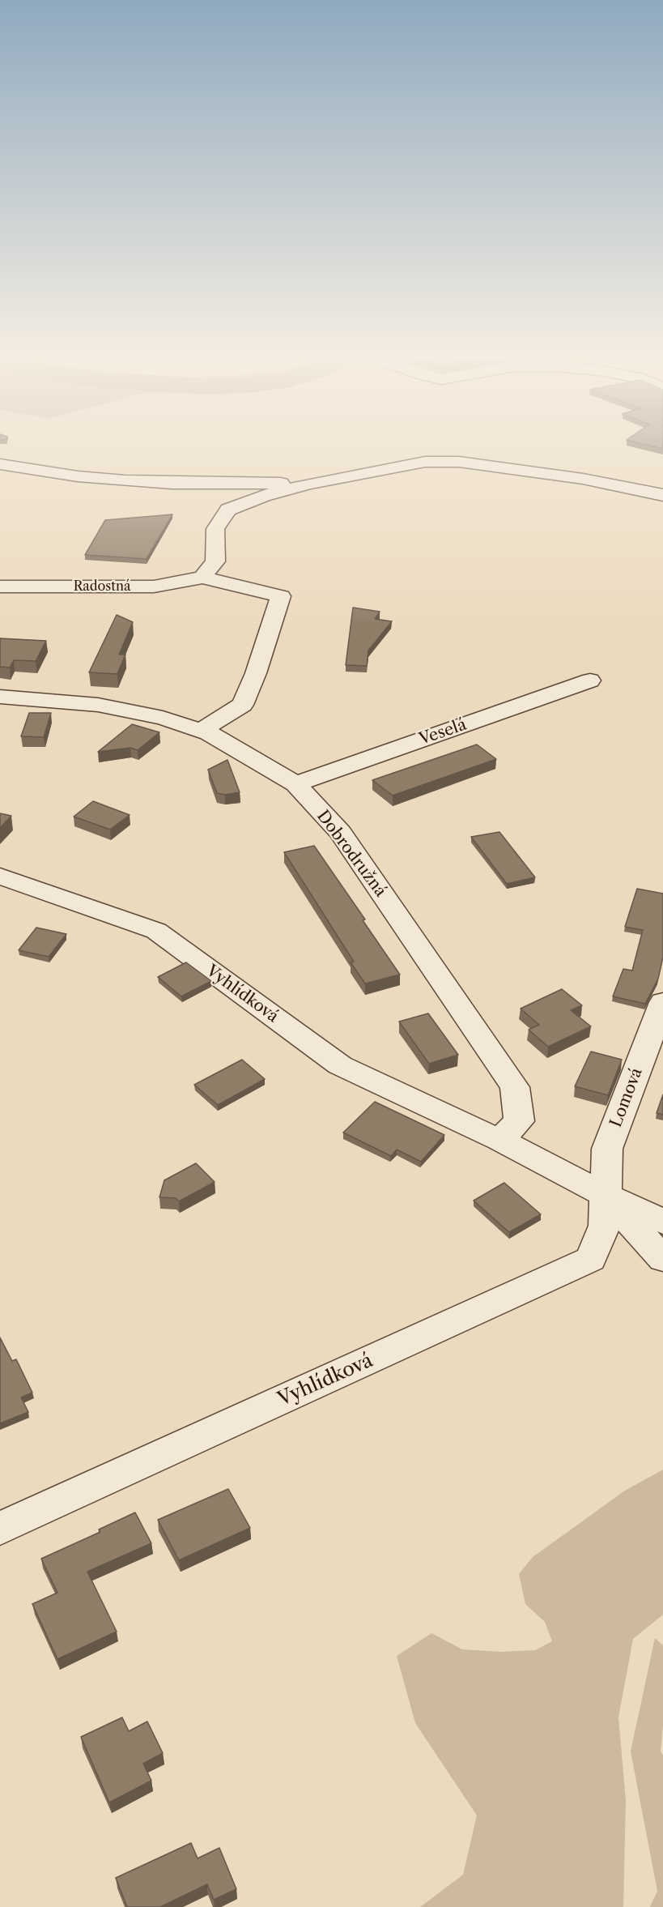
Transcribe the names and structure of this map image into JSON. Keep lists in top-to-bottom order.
{
  "streets": {
    "street": [
      "Radostná",
      "Veselá",
      "Dobrodružná",
      "Vyhlídková",
      "Lomová"
    ]
  },
  "crossings": [
    ["Veselá", "Dobrodružná"],
    ["Dobrodružná", "Vyhlídková"],
    ["Vyhlídková", "Lomová"]
  ]
}
